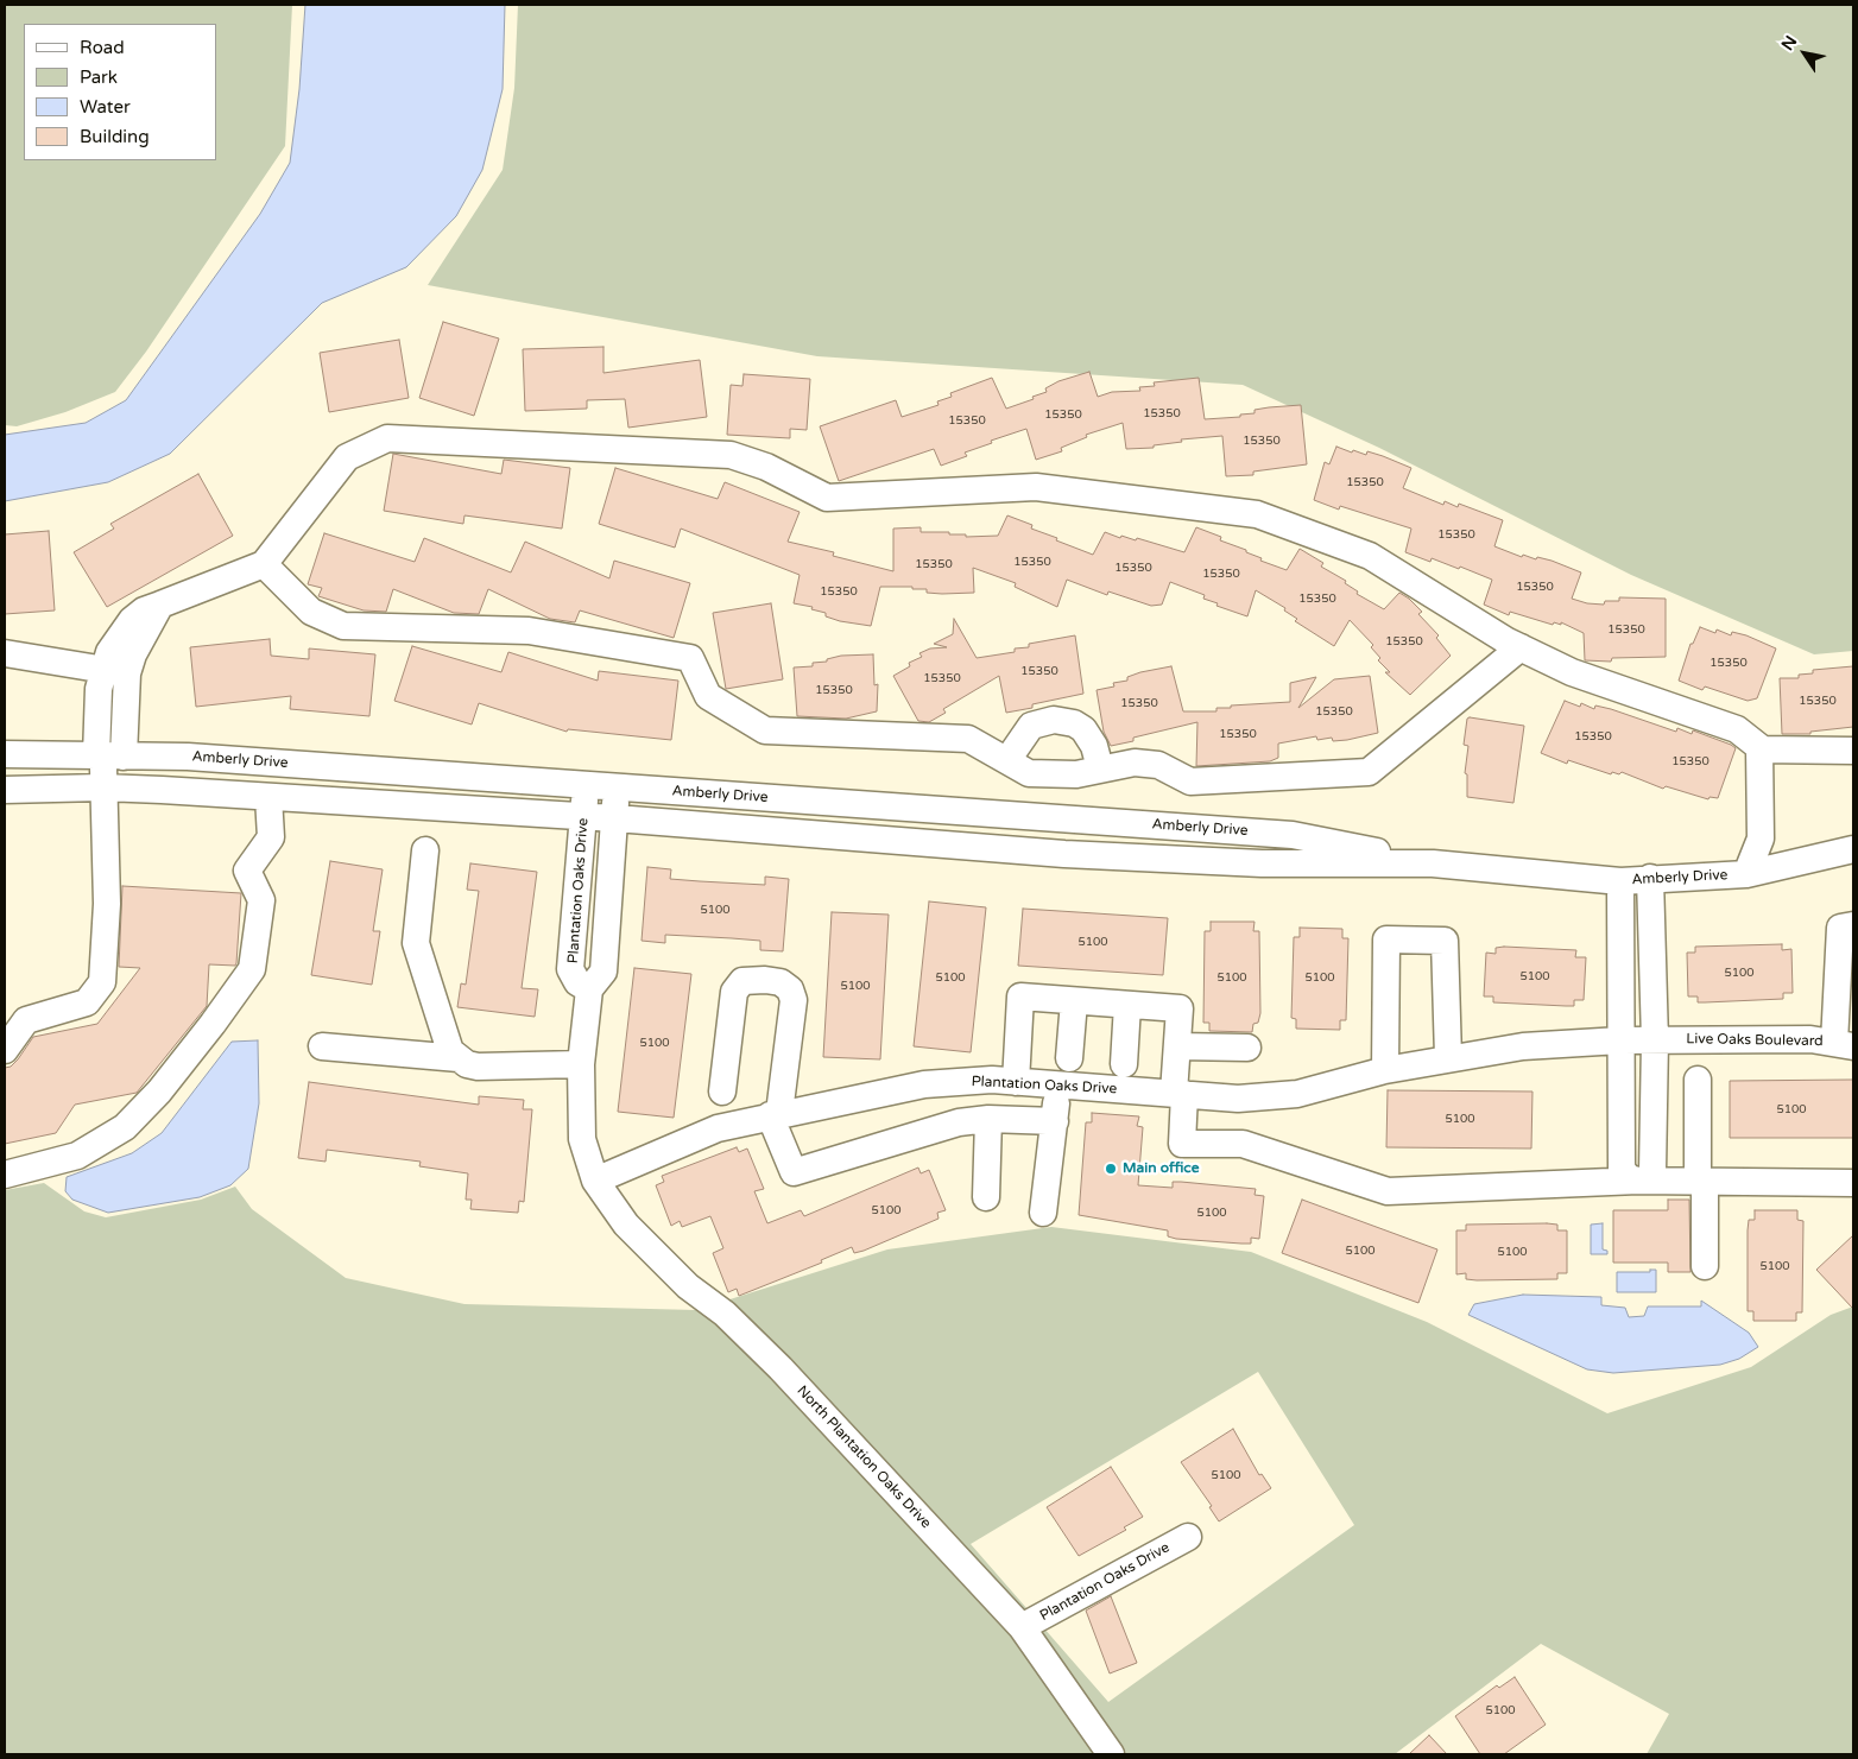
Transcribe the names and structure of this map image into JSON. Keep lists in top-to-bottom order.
{
  "streets": {
    "street": [
      "Amberly Drive",
      "Plantation Oaks Drive",
      "Live Oaks Boulevard",
      "North Plantation Oaks Drive"
    ]
  },
  "crossings": [
    ["Amberly Drive", "Plantation Oaks Drive"],
    ["Plantation Oaks Drive", "Live Oaks Boulevard"],
    ["Plantation Oaks Drive", "North Plantation Oaks Drive"]
  ],
  "places": ["Main office"],
  "house_numbers": [
    "15350",
    "15350",
    "15350",
    "15350",
    "15350",
    "15350",
    "15350",
    "15350",
    "15350",
    "15350",
    "15350",
    "15350",
    "15350",
    "15350",
    "15350",
    "15350",
    "15350",
    "15350",
    "15350",
    "15350",
    "15350",
    "15350",
    "15350",
    "15350",
    "15350",
    "5100",
    "5100",
    "5100",
    "5100",
    "5100",
    "5100",
    "5100",
    "5100",
    "5100",
    "5100",
    "5100",
    "5100",
    "5100",
    "5100",
    "5100",
    "5100",
    "5100",
    "5100"
  ],
  "legend": [
    "Road",
    "Park",
    "Water",
    "Building"
  ],
  "north": "top left"
}
